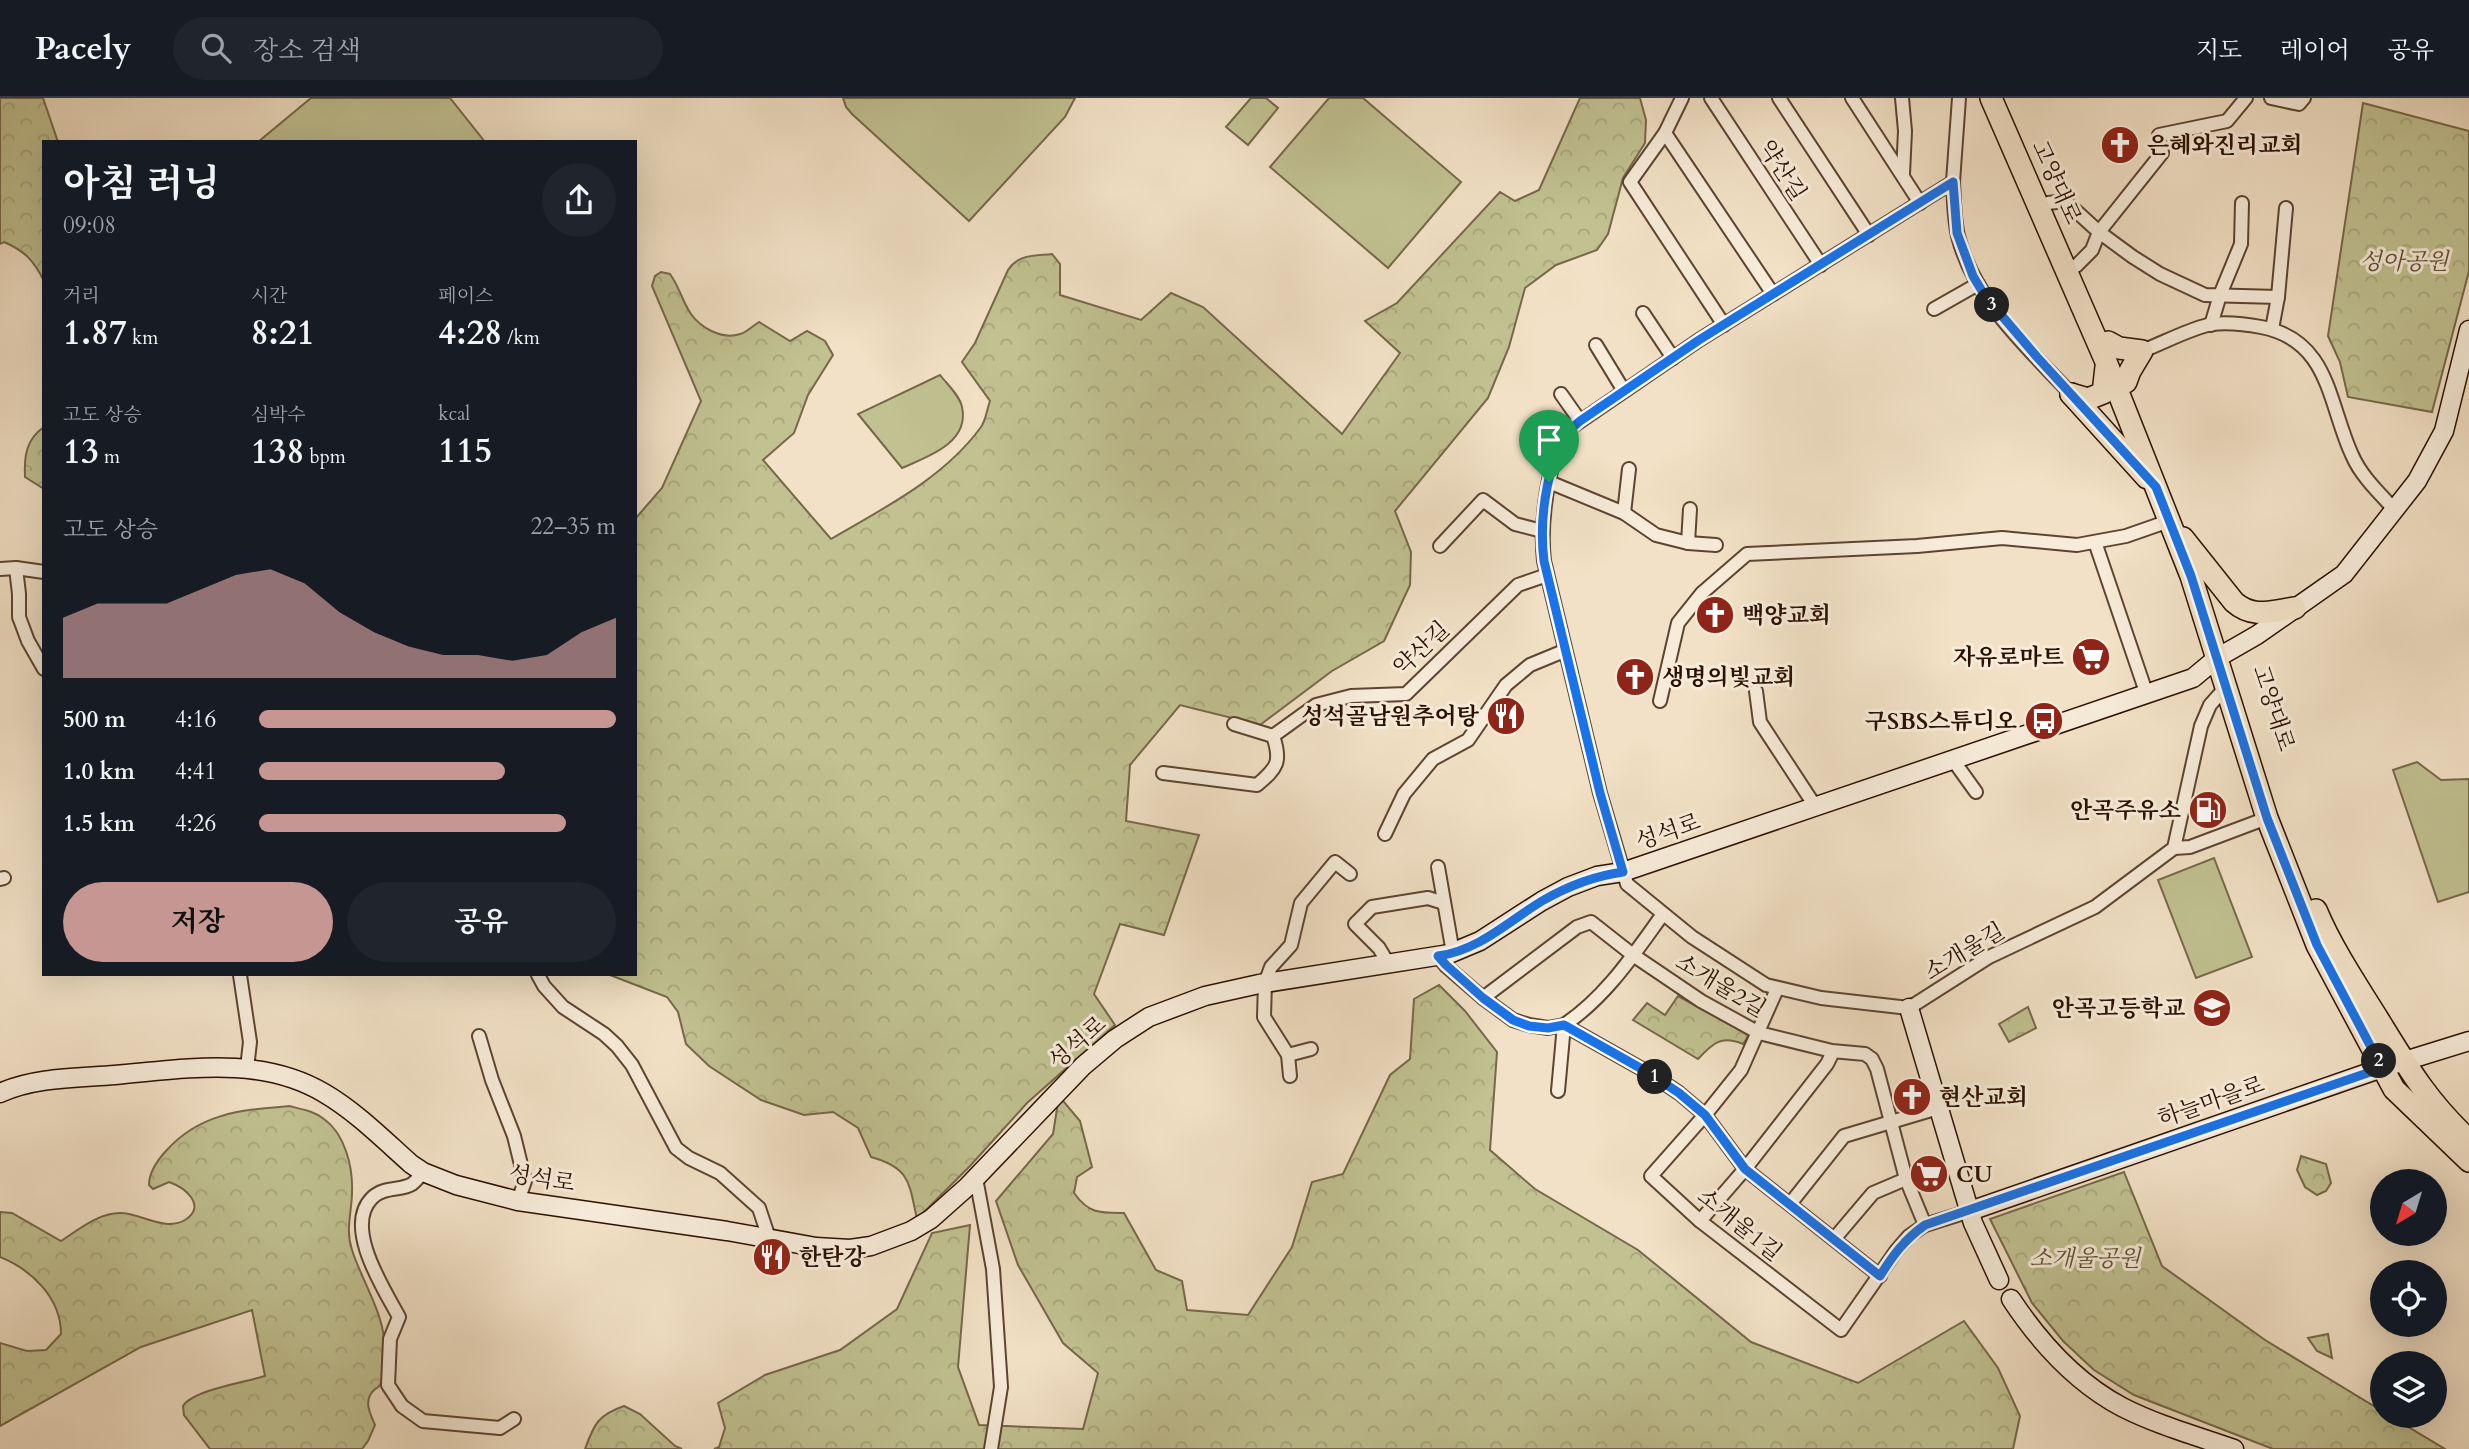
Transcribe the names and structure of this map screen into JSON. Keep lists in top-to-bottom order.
{
  "streets": {
    "main road": ["고양대로"],
    "street": [
      "약산길",
      "성석로",
      "소개울길",
      "소개울2길",
      "하늘마을로",
      "소개울1길"
    ]
  },
  "crossings": [
    ["고양대로", "성석로"],
    ["고양대로", "하늘마을로"],
    ["성석로", "소개울길"],
    ["소개울길", "소개울1길"],
    ["소개울2길", "소개울1길"],
    ["하늘마을로", "소개울1길"]
  ],
  "parks": ["성아공원", "소개울공원"],
  "places": {
    "church": [
      "은혜와진리교회",
      "백양교회",
      "생명의빛교회",
      "현산교회"
    ],
    "supermarket": ["자유로마트", "CU"],
    "restaurant": ["성석골남원추어탕", "한탄강"],
    "bus stop": ["구SBS스튜디오"],
    "fuel station": ["안곡주유소"],
    "school or university": ["안곡고등학교"]
  },
  "north": "bottom left",
  "page": {
    "header": "Pacely",
    "search": "장소 검색",
    "nav": ["지도", "레이어", "공유"],
    "heading": ["아침 러닝", "09:08"],
    "stats": [
      ["거리", "1.87 km"],
      ["시간", "8:21"],
      ["페이스", "4:28 /km"],
      ["고도 상승", "13 m"],
      ["심박수", "138 bpm"],
      ["kcal", "115"]
    ],
    "pins": ["3", "2", "1"],
    "chart": ["고도 상승", "22–35 m"],
    "list": [
      {
        "name": "500 m",
        "note": "4:16"
      },
      {
        "name": "1.0 km",
        "note": "4:41"
      },
      {
        "name": "1.5 km",
        "note": "4:26"
      }
    ],
    "buttons": ["저장", "공유"]
  }
}
